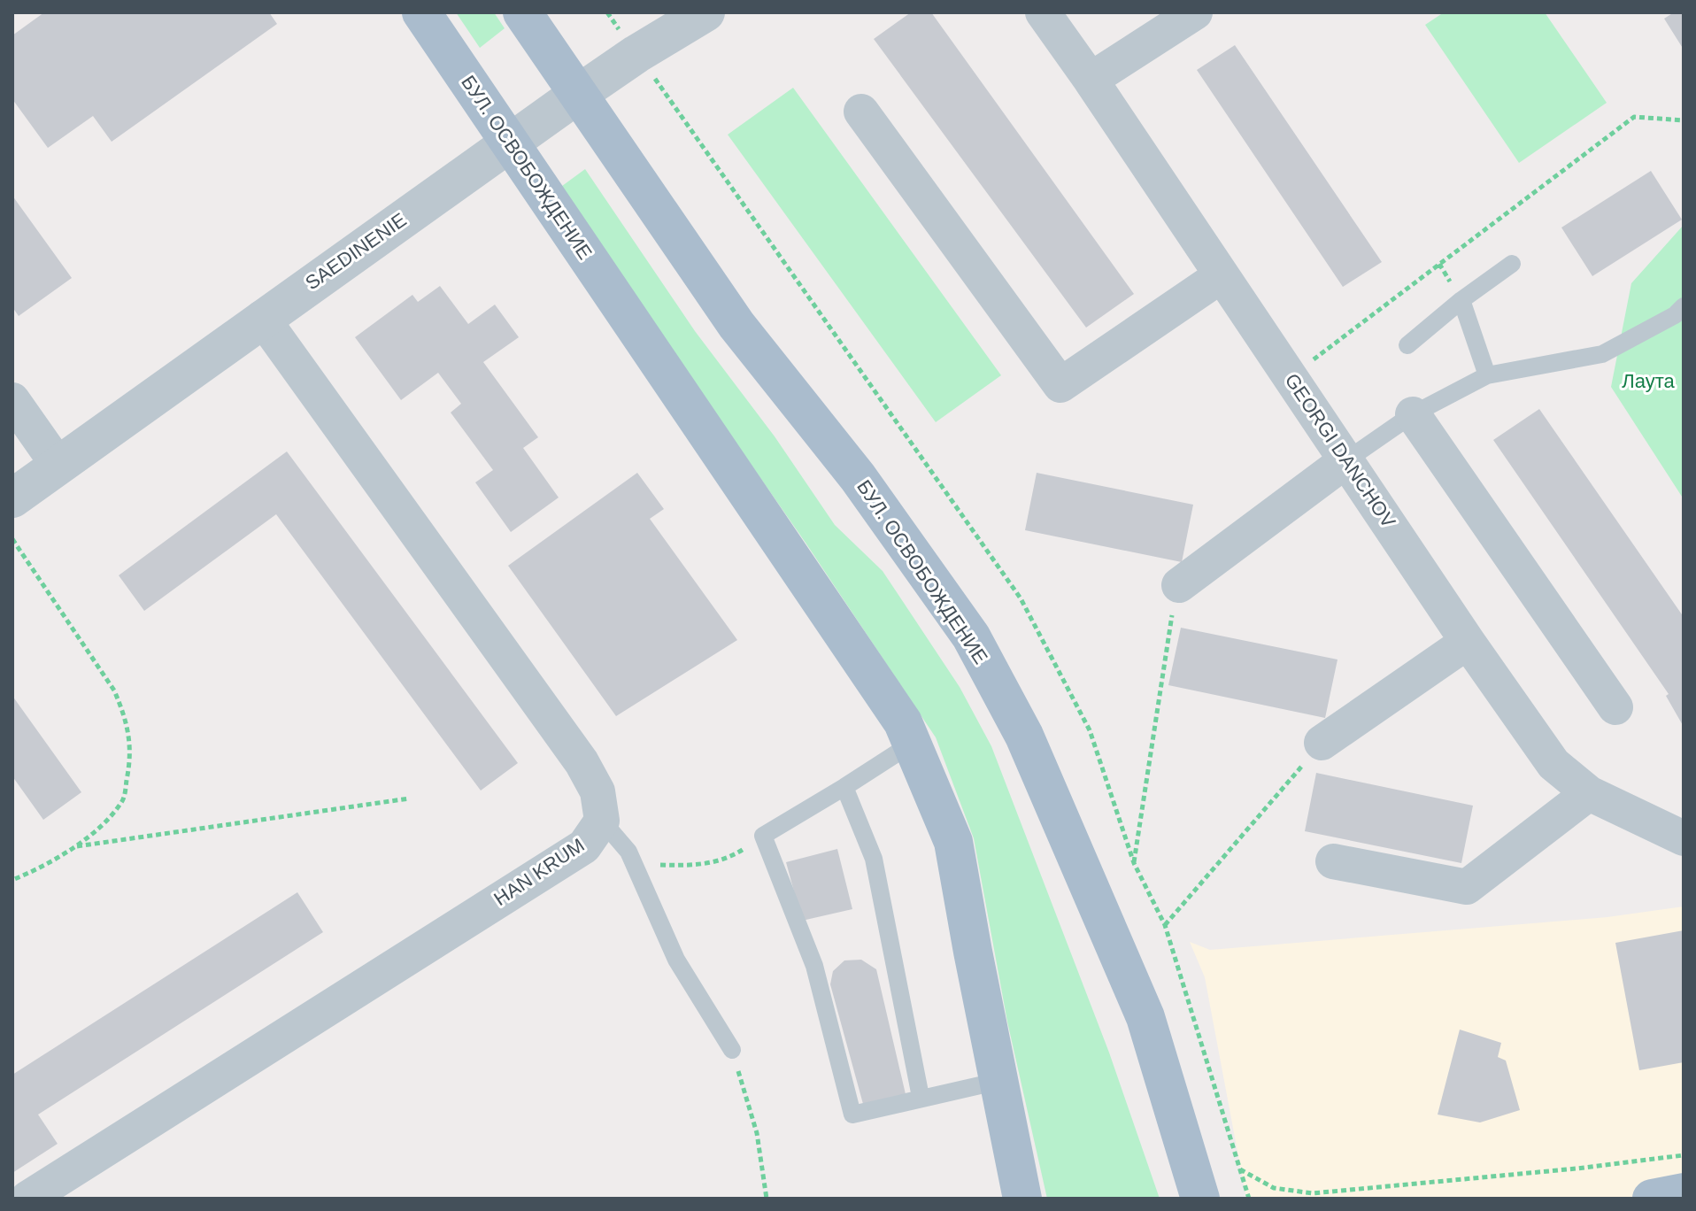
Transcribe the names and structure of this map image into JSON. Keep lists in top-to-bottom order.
{
  "streets": {
    "main road": ["БУЛ. ОСВОБОЖДЕНИЕ"],
    "street": ["SAEDINENIE", "GEORGI DANCHOV", "HAN KRUM"]
  },
  "crossings": [
    ["БУЛ. ОСВОБОЖДЕНИЕ", "SAEDINENIE"]
  ],
  "parks": ["Лаута"]
}
